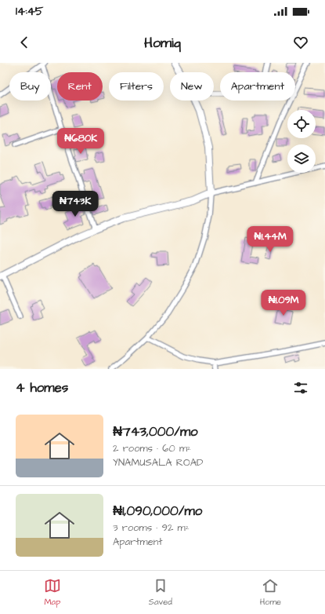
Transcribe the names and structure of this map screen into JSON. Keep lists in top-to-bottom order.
{
  "page": {
    "status": "14:45",
    "header": "Homiq",
    "chip": [
      "Buy",
      "Rent",
      "Filters",
      "New",
      "Apartment"
    ],
    "price": [
      "₦680K",
      "₦743K",
      "₦1.44M",
      "₦1.09M"
    ],
    "heading": "4 homes",
    "list": [
      {
        "name": "₦743,000/mo",
        "note": "2 rooms · 60 m² · YNAMUSALA ROAD"
      },
      {
        "name": "₦1,090,000/mo",
        "note": "3 rooms · 92 m² · Apartment"
      }
    ],
    "tabs": ["Map", "Saved", "Home"]
  }
}
